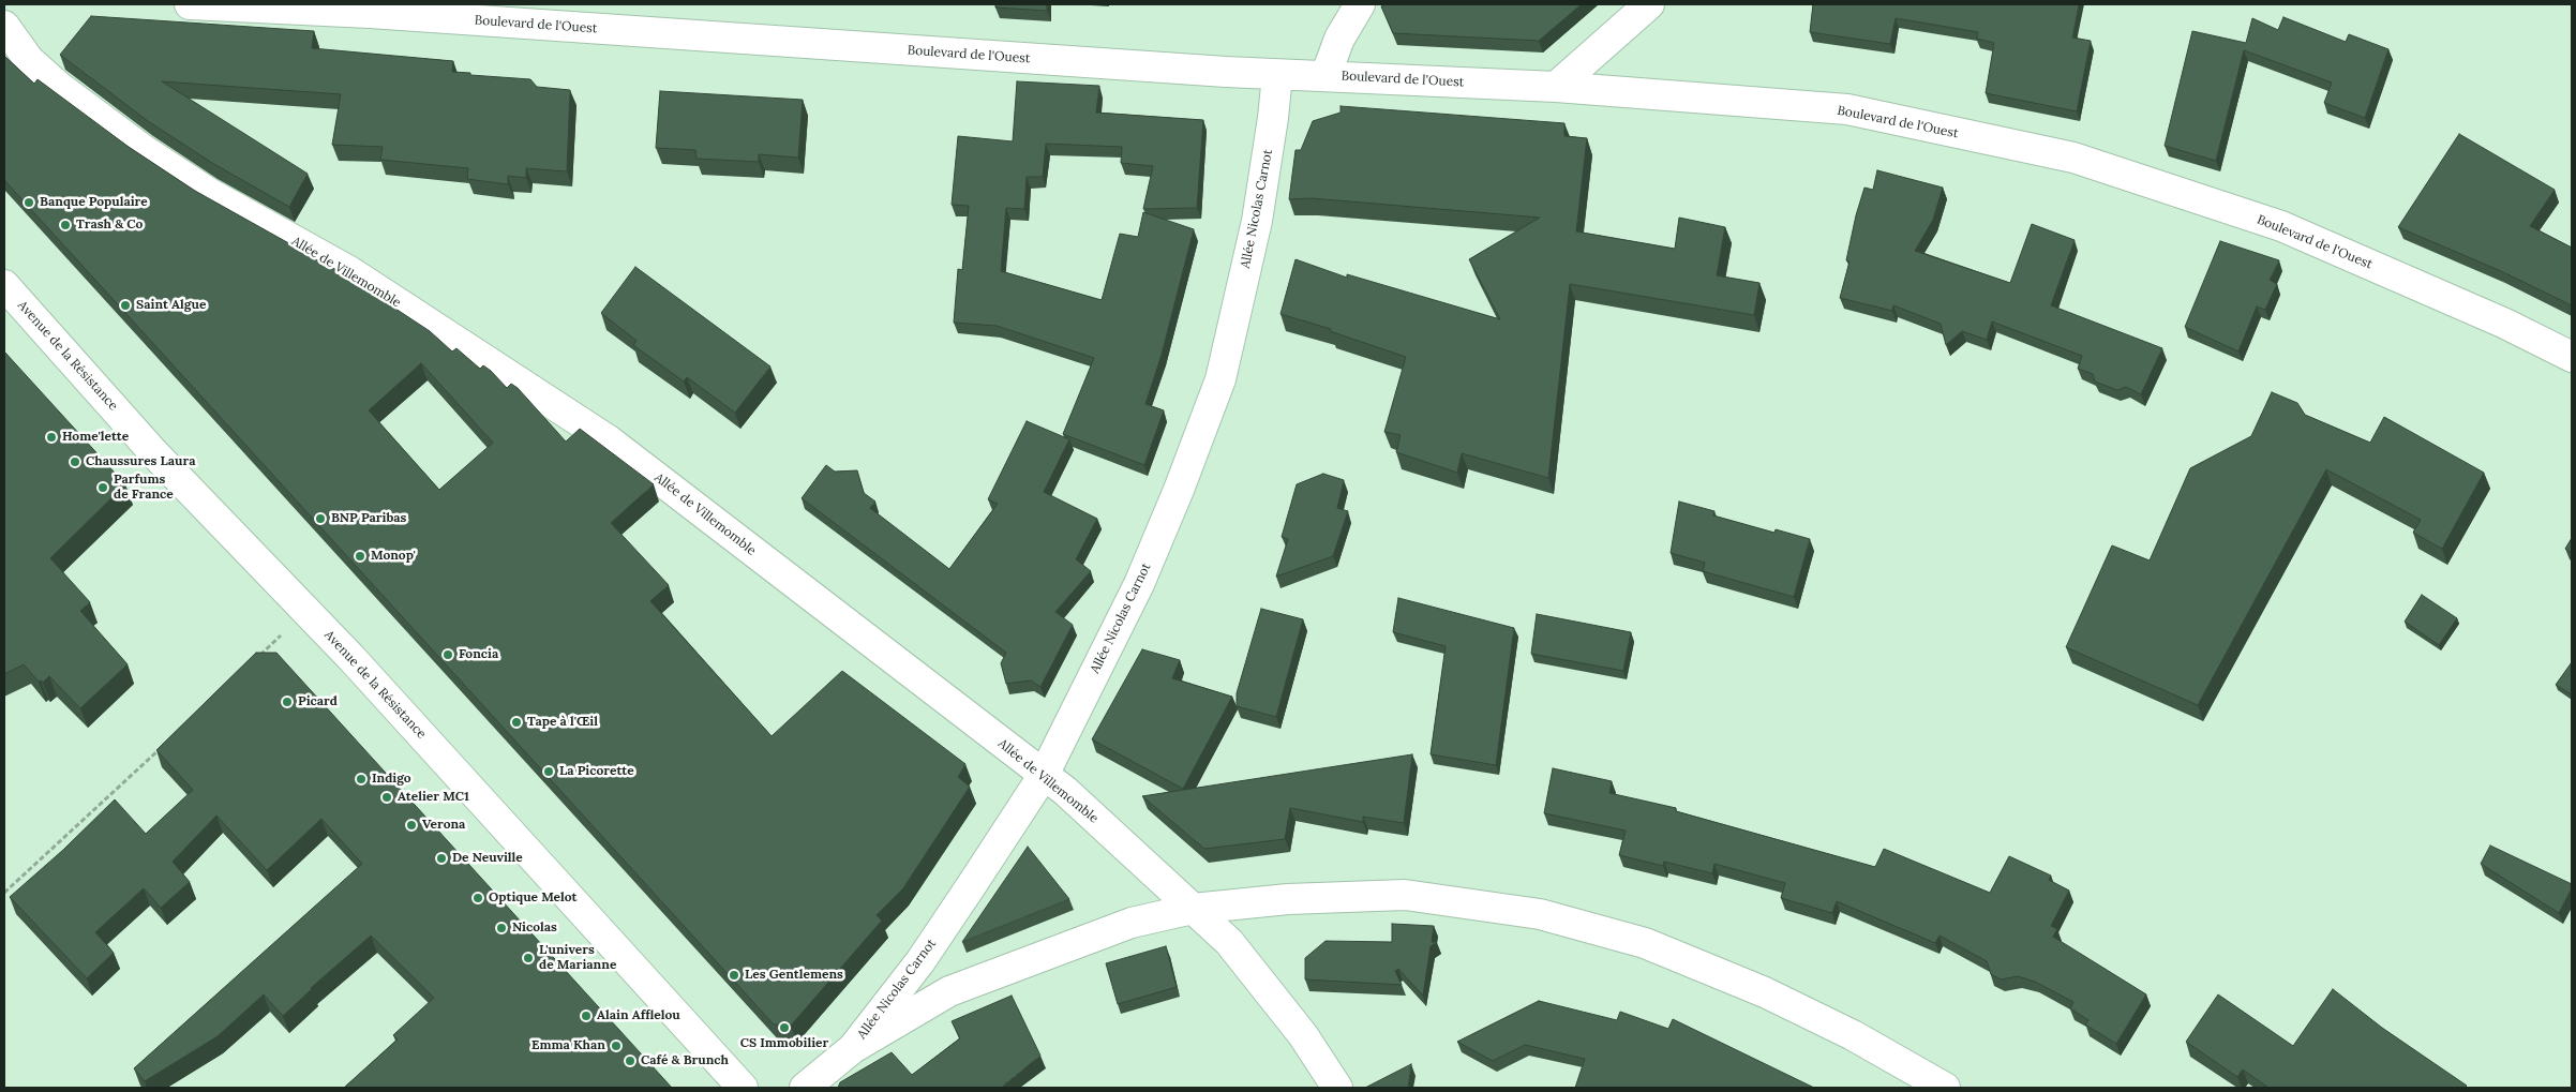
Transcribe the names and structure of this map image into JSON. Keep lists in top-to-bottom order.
{
  "streets": {
    "street": [
      "Boulevard de l'Ouest",
      "Allée Nicolas Carnot",
      "Allée de Villemomble",
      "Avenue de la Résistance"
    ]
  },
  "crossings": [
    ["Boulevard de l'Ouest", "Allée Nicolas Carnot"],
    ["Allée Nicolas Carnot", "Allée de Villemomble"]
  ],
  "places": [
    "Banque Populaire",
    "Trash & Co",
    "Saint Algue",
    "Home'lette",
    "Chaussures Laura",
    "Parfums de France",
    "BNP Paribas",
    "Monop'",
    "Foncia",
    "Picard",
    "Tape à l'Œil",
    "La Picorette",
    "Indigo",
    "Atelier MC1",
    "Verona",
    "De Neuville",
    "Optique Melot",
    "Nicolas",
    "L'univers de Marianne",
    "Les Gentlemens",
    "Alain Afflelou",
    "CS Immobilier",
    "Emma Khan",
    "Café & Brunch"
  ]
}
